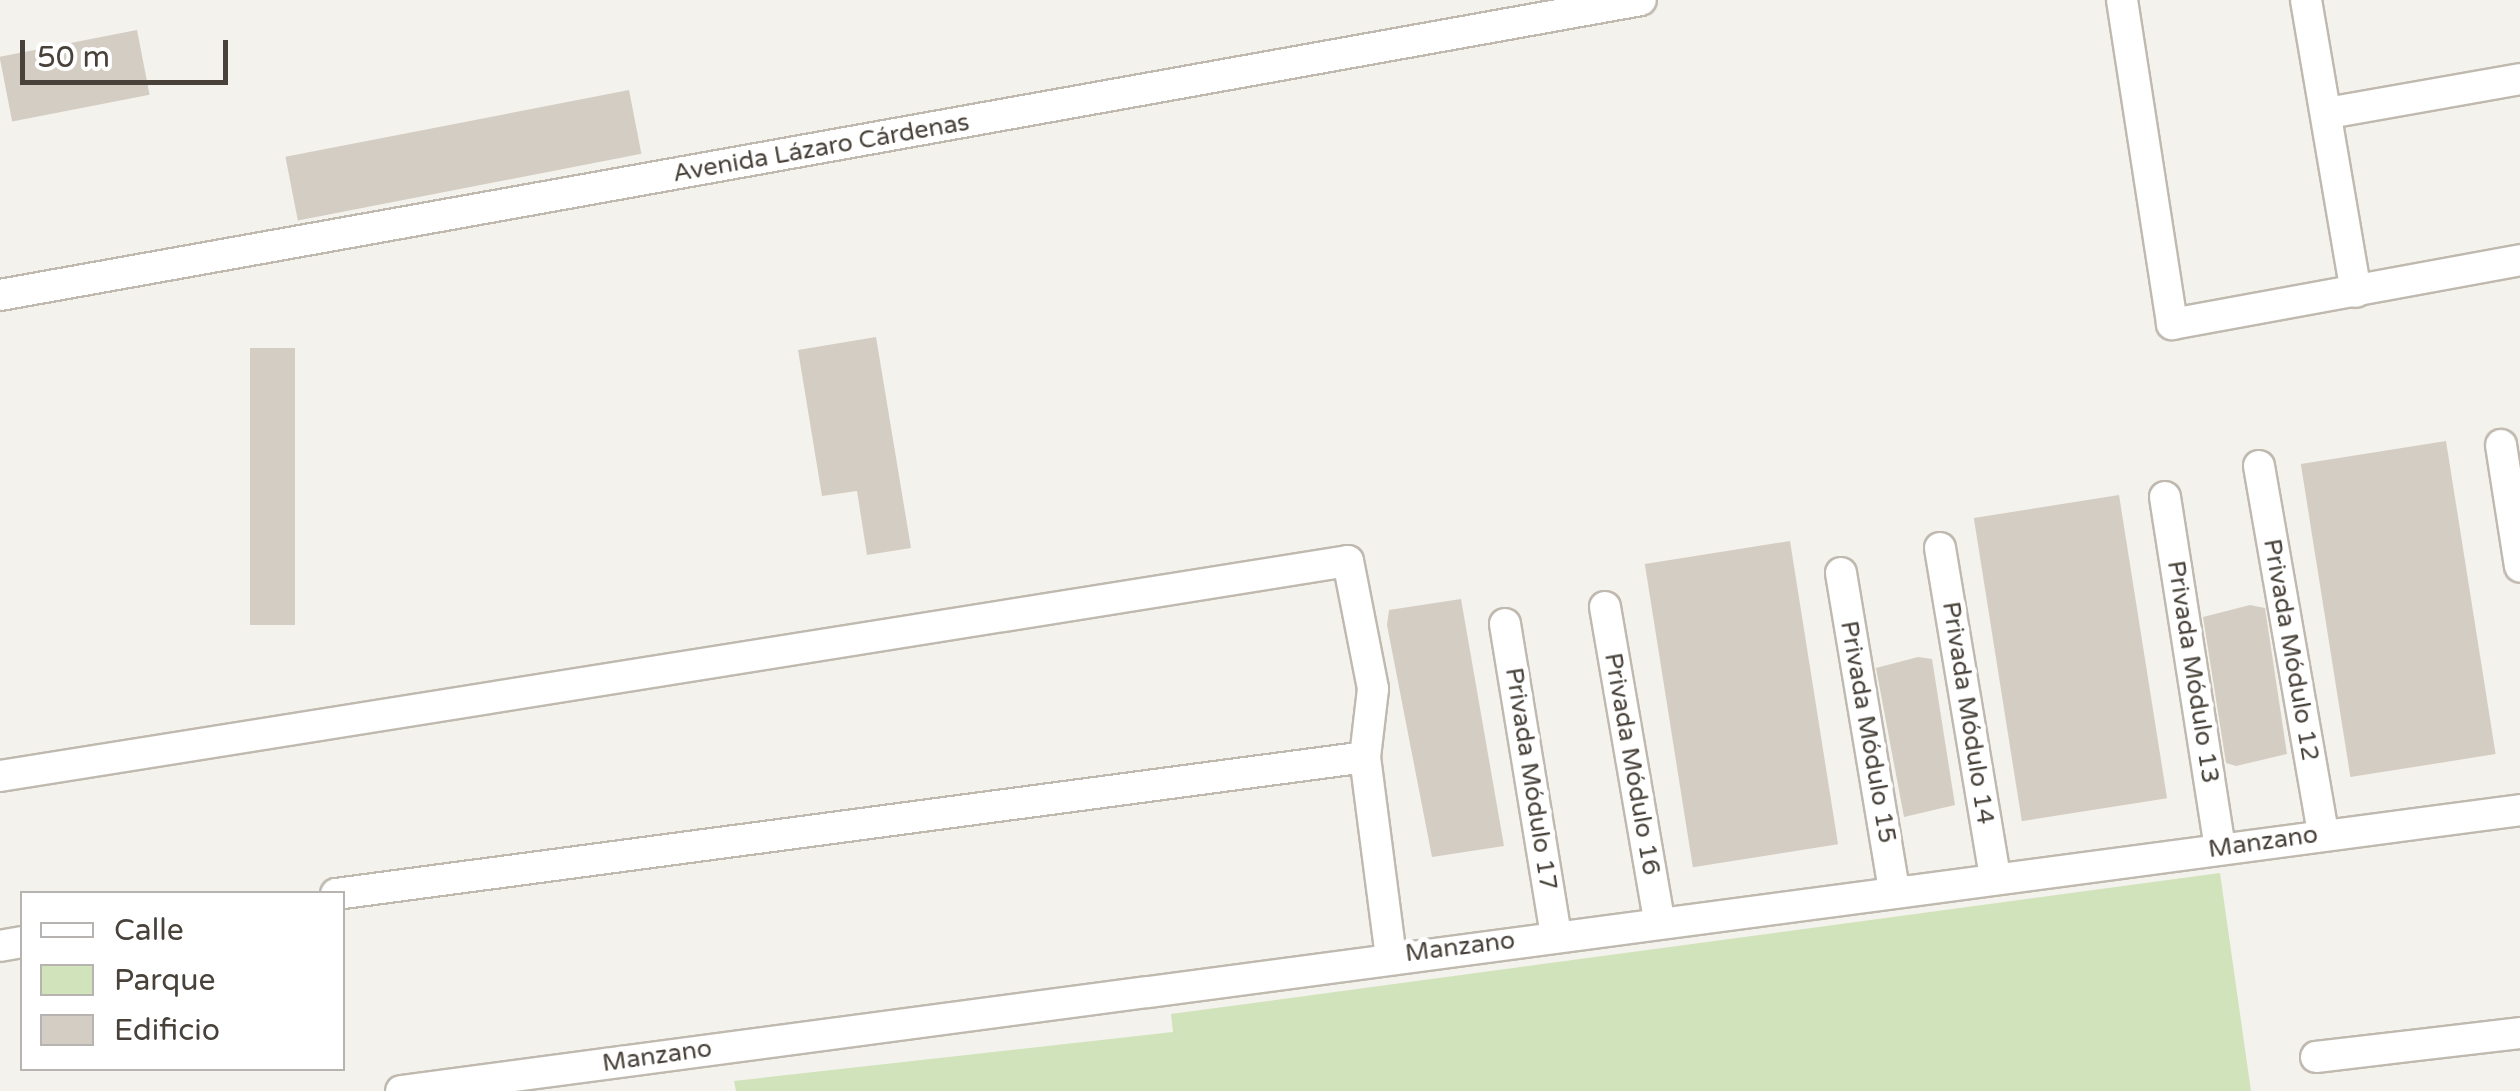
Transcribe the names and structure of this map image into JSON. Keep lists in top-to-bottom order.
{
  "streets": {
    "street": [
      "Avenida Lázaro Cárdenas",
      "Privada Módulo 12",
      "Privada Módulo 13",
      "Privada Módulo 14",
      "Privada Módulo 15",
      "Privada Módulo 16",
      "Privada Módulo 17",
      "Manzano"
    ]
  },
  "crossings": [
    ["Privada Módulo 12", "Manzano"],
    ["Privada Módulo 13", "Manzano"],
    ["Privada Módulo 14", "Manzano"],
    ["Privada Módulo 15", "Manzano"],
    ["Privada Módulo 16", "Manzano"],
    ["Privada Módulo 17", "Manzano"]
  ],
  "legend": ["Calle", "Parque", "Edificio"],
  "scale_bar": "50 m"
}
